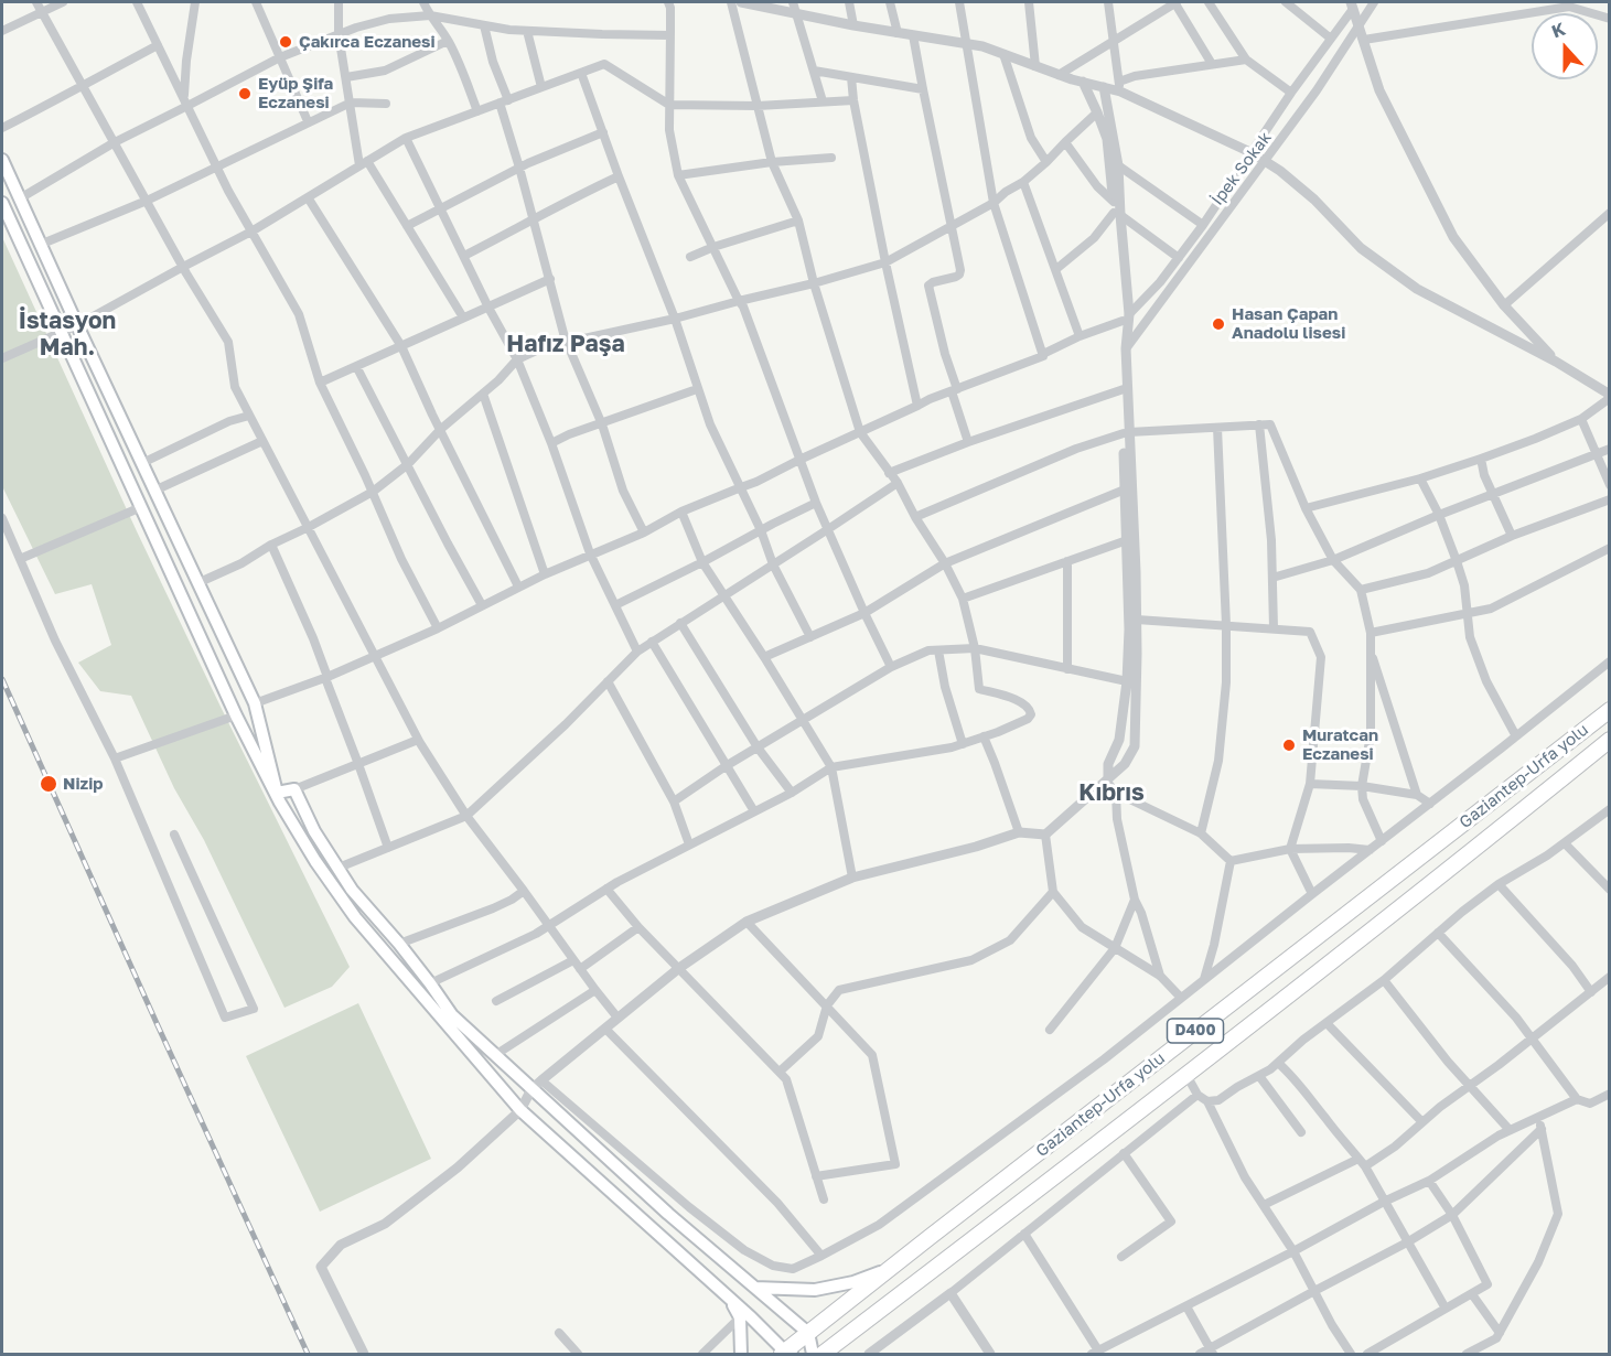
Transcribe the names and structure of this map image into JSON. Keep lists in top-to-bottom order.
{
  "streets": {
    "highway": ["Gaziantep-Urfa yolu", "D400"],
    "street": ["İpek Sokak"]
  },
  "districts": ["İstasyon Mah.", "Hafız Paşa", "Kıbrıs"],
  "places": [
    "Çakırca Eczanesi",
    "Eyüp Şifa Eczanesi",
    "Hasan Çapan Anadolu lisesi",
    "Muratcan Eczanesi",
    "Nizip"
  ],
  "north": "top"
}
